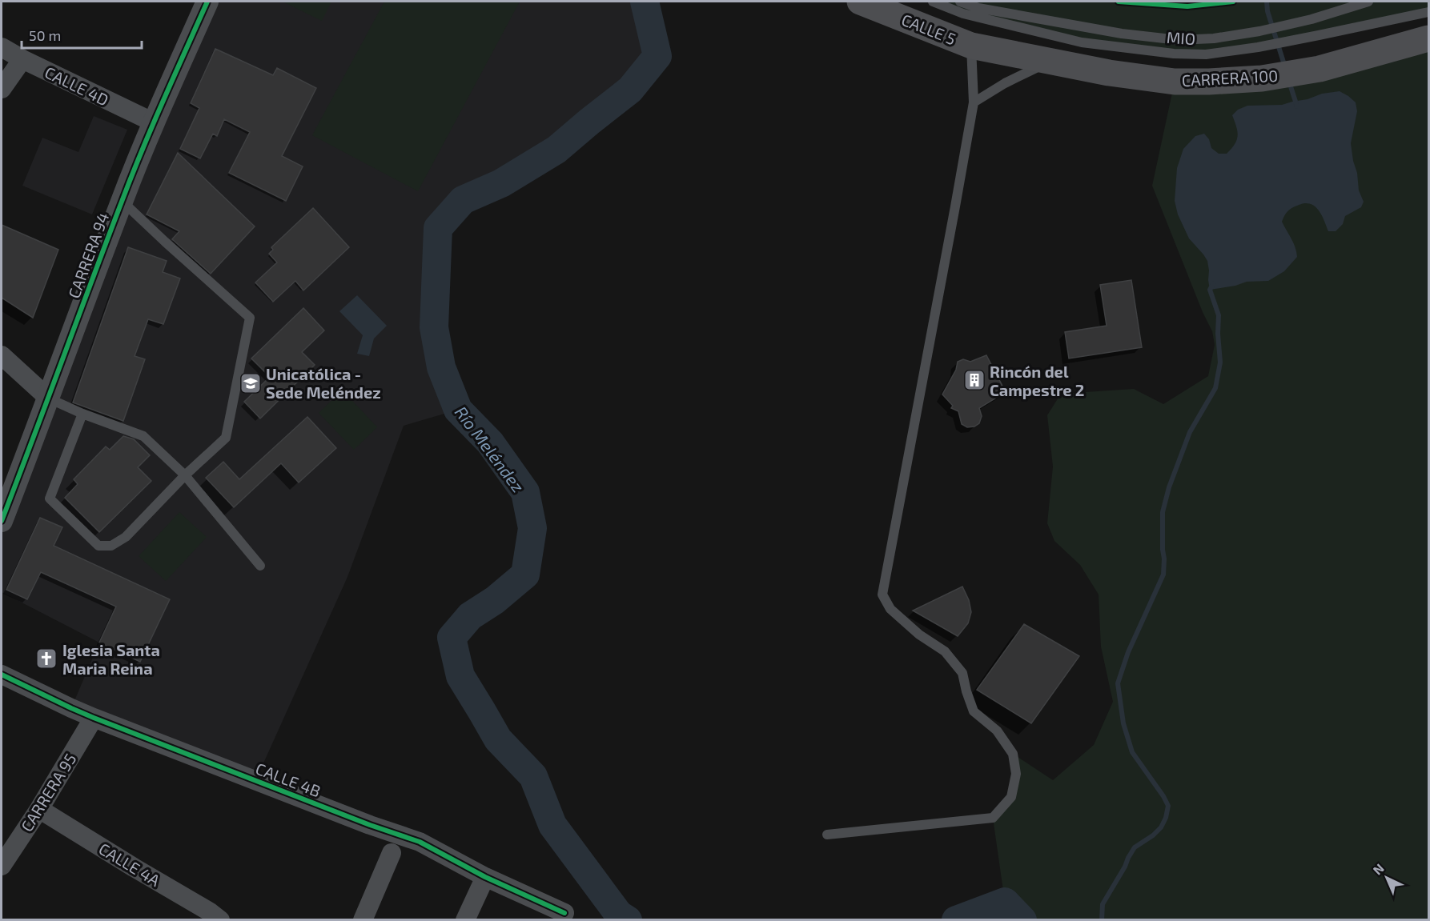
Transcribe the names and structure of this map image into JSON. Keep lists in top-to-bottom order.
{
  "streets": {
    "main road": ["CALLE 5", "CARRERA 100"],
    "street": [
      "CALLE 4D",
      "CARRERA 94",
      "CALLE 4B",
      "CARRERA 95",
      "CALLE 4A"
    ],
    "lane": ["MIO"]
  },
  "crossings": [
    ["CALLE 5", "CARRERA 100"],
    ["CALLE 4D", "CARRERA 94"],
    ["CALLE 4B", "CARRERA 95"],
    ["CARRERA 95", "CALLE 4A"]
  ],
  "water": ["Río Meléndez"],
  "places": {
    "building": ["Rincón del Campestre 2"],
    "school or university": ["Unicatólica - Sede Meléndez"],
    "church": ["Iglesia Santa Maria Reina"]
  },
  "scale_bar": "50 m",
  "north": "top left"
}
